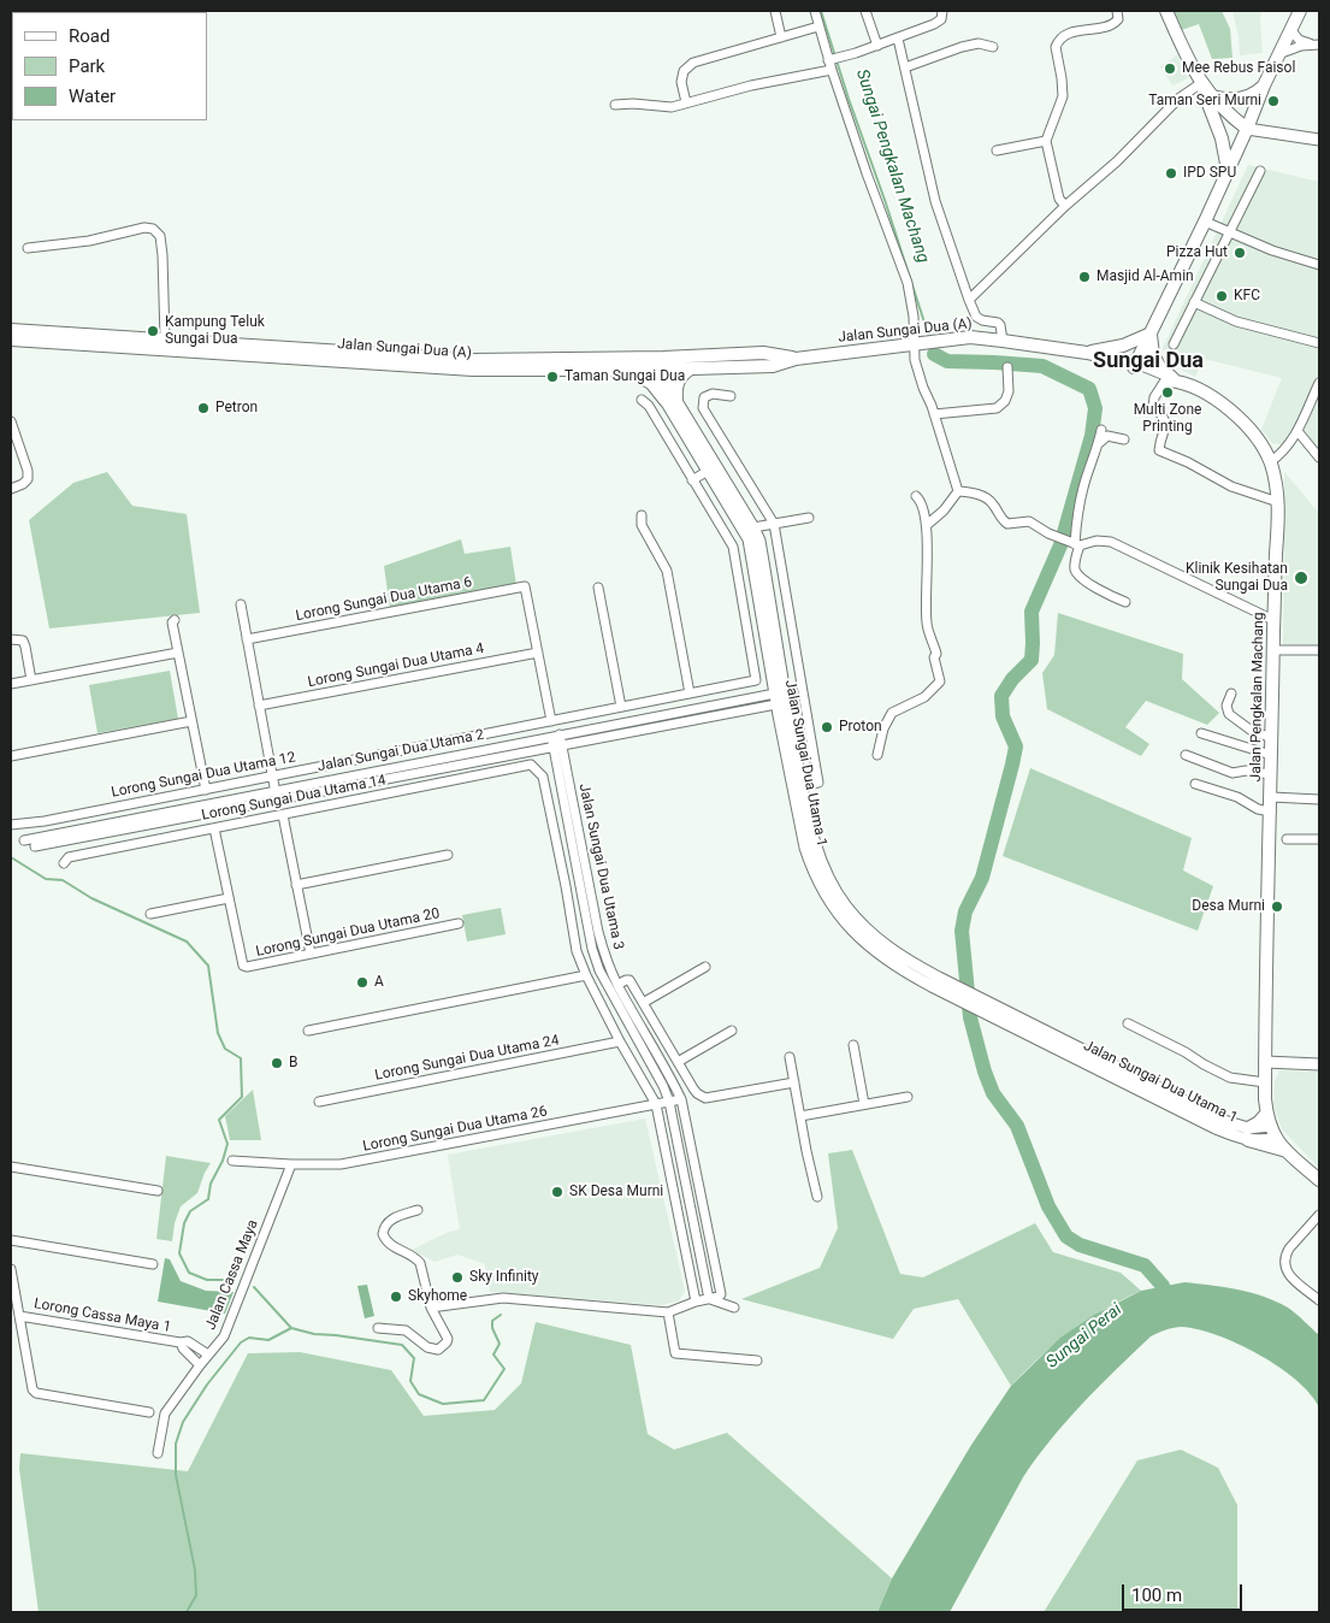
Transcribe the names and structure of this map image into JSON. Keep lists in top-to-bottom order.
{
  "streets": {
    "main road": ["Jalan Sungai Dua (A)", "Jalan Pengkalan Machang"],
    "street": [
      "Lorong Sungai Dua Utama 6",
      "Lorong Sungai Dua Utama 4",
      "Jalan Sungai Dua Utama 2",
      "Jalan Sungai Dua Utama 1",
      "Lorong Sungai Dua Utama 12",
      "Lorong Sungai Dua Utama 14",
      "Jalan Sungai Dua Utama 3",
      "Lorong Sungai Dua Utama 20",
      "Lorong Sungai Dua Utama 24",
      "Lorong Sungai Dua Utama 26",
      "Jalan Cassa Maya",
      "Lorong Cassa Maya 1"
    ]
  },
  "crossings": [
    ["Jalan Sungai Dua (A)", "Jalan Pengkalan Machang"],
    ["Jalan Sungai Dua (A)", "Jalan Sungai Dua Utama 1"],
    ["Lorong Sungai Dua Utama 6", "Lorong Sungai Dua Utama 4"],
    ["Jalan Pengkalan Machang", "Jalan Sungai Dua Utama 1"],
    ["Jalan Sungai Dua Utama 2", "Jalan Sungai Dua Utama 1"],
    ["Jalan Sungai Dua Utama 2", "Jalan Sungai Dua Utama 3"],
    ["Jalan Sungai Dua Utama 3", "Lorong Sungai Dua Utama 26"],
    ["Lorong Sungai Dua Utama 26", "Jalan Cassa Maya"],
    ["Jalan Cassa Maya", "Lorong Cassa Maya 1"]
  ],
  "districts": ["Sungai Dua"],
  "water": ["Sungai Pengkalan Machang", "Sungai Perai"],
  "places": [
    "Mee Rebus Faisol",
    "Taman Seri Murni",
    "IPD SPU",
    "Pizza Hut",
    "Masjid Al-Amin",
    "KFC",
    "Kampung Teluk Sungai Dua",
    "Taman Sungai Dua",
    "Multi Zone Printing",
    "Petron",
    "Klinik Kesihatan Sungai Dua",
    "Proton",
    "Desa Murni",
    "A",
    "B",
    "SK Desa Murni",
    "Sky Infinity",
    "Skyhome"
  ],
  "legend": ["Road", "Park", "Water"],
  "scale_bar": "100 m"
}
